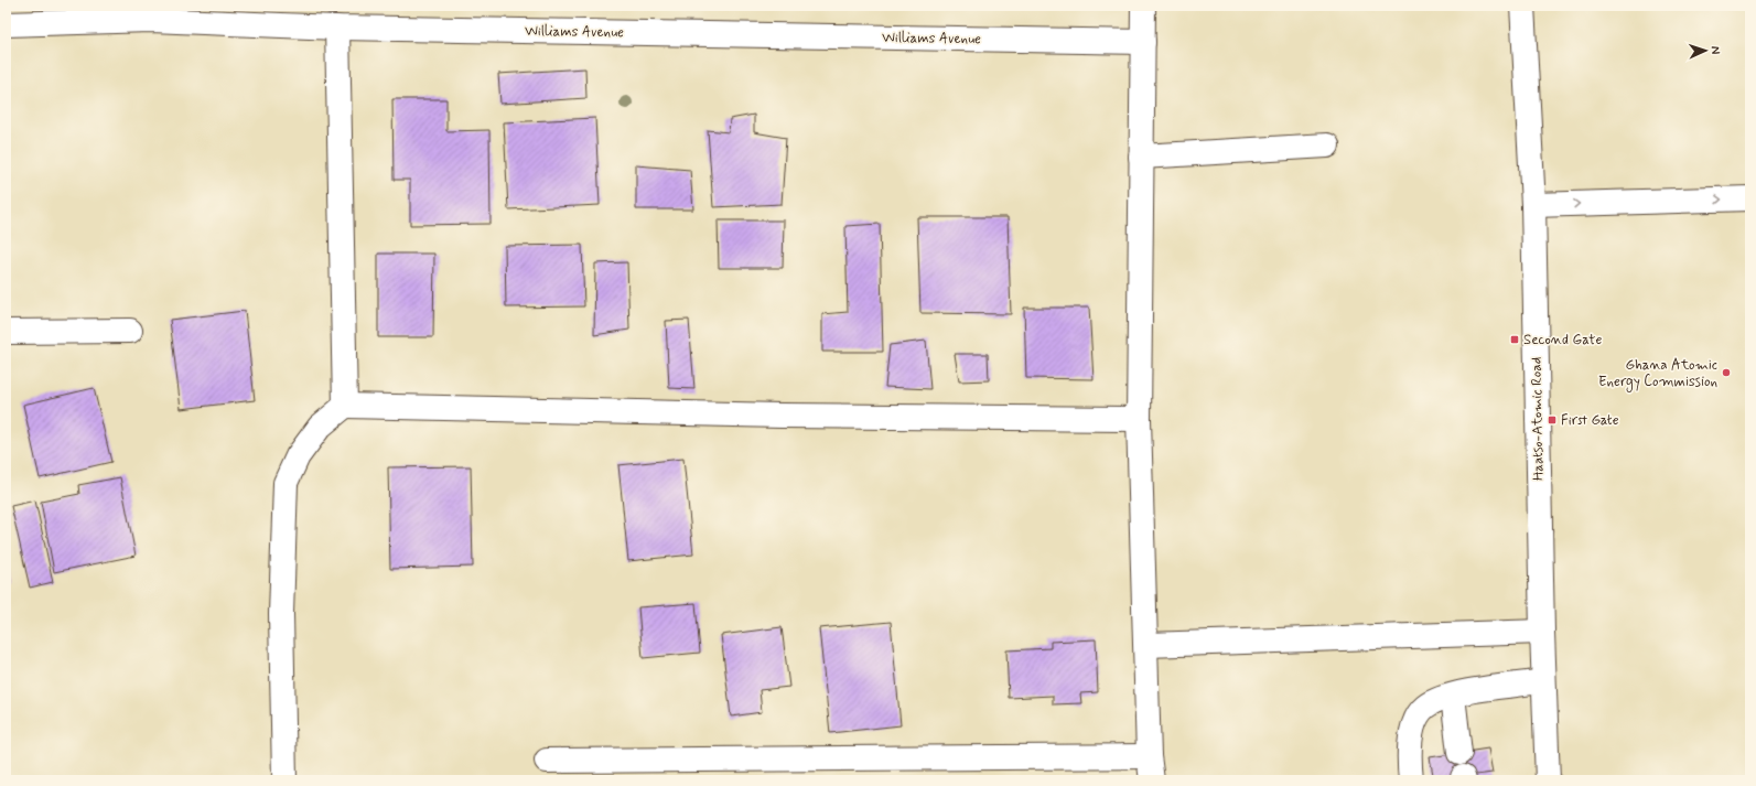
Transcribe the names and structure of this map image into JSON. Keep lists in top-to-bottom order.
{
  "streets": {
    "street": ["Williams Avenue", "Haatso-Atomic Road"]
  },
  "places": {
    "transit": ["Second Gate", "First Gate"],
    "other": ["Ghana Atomic Energy Commission"]
  },
  "north": "right"
}
